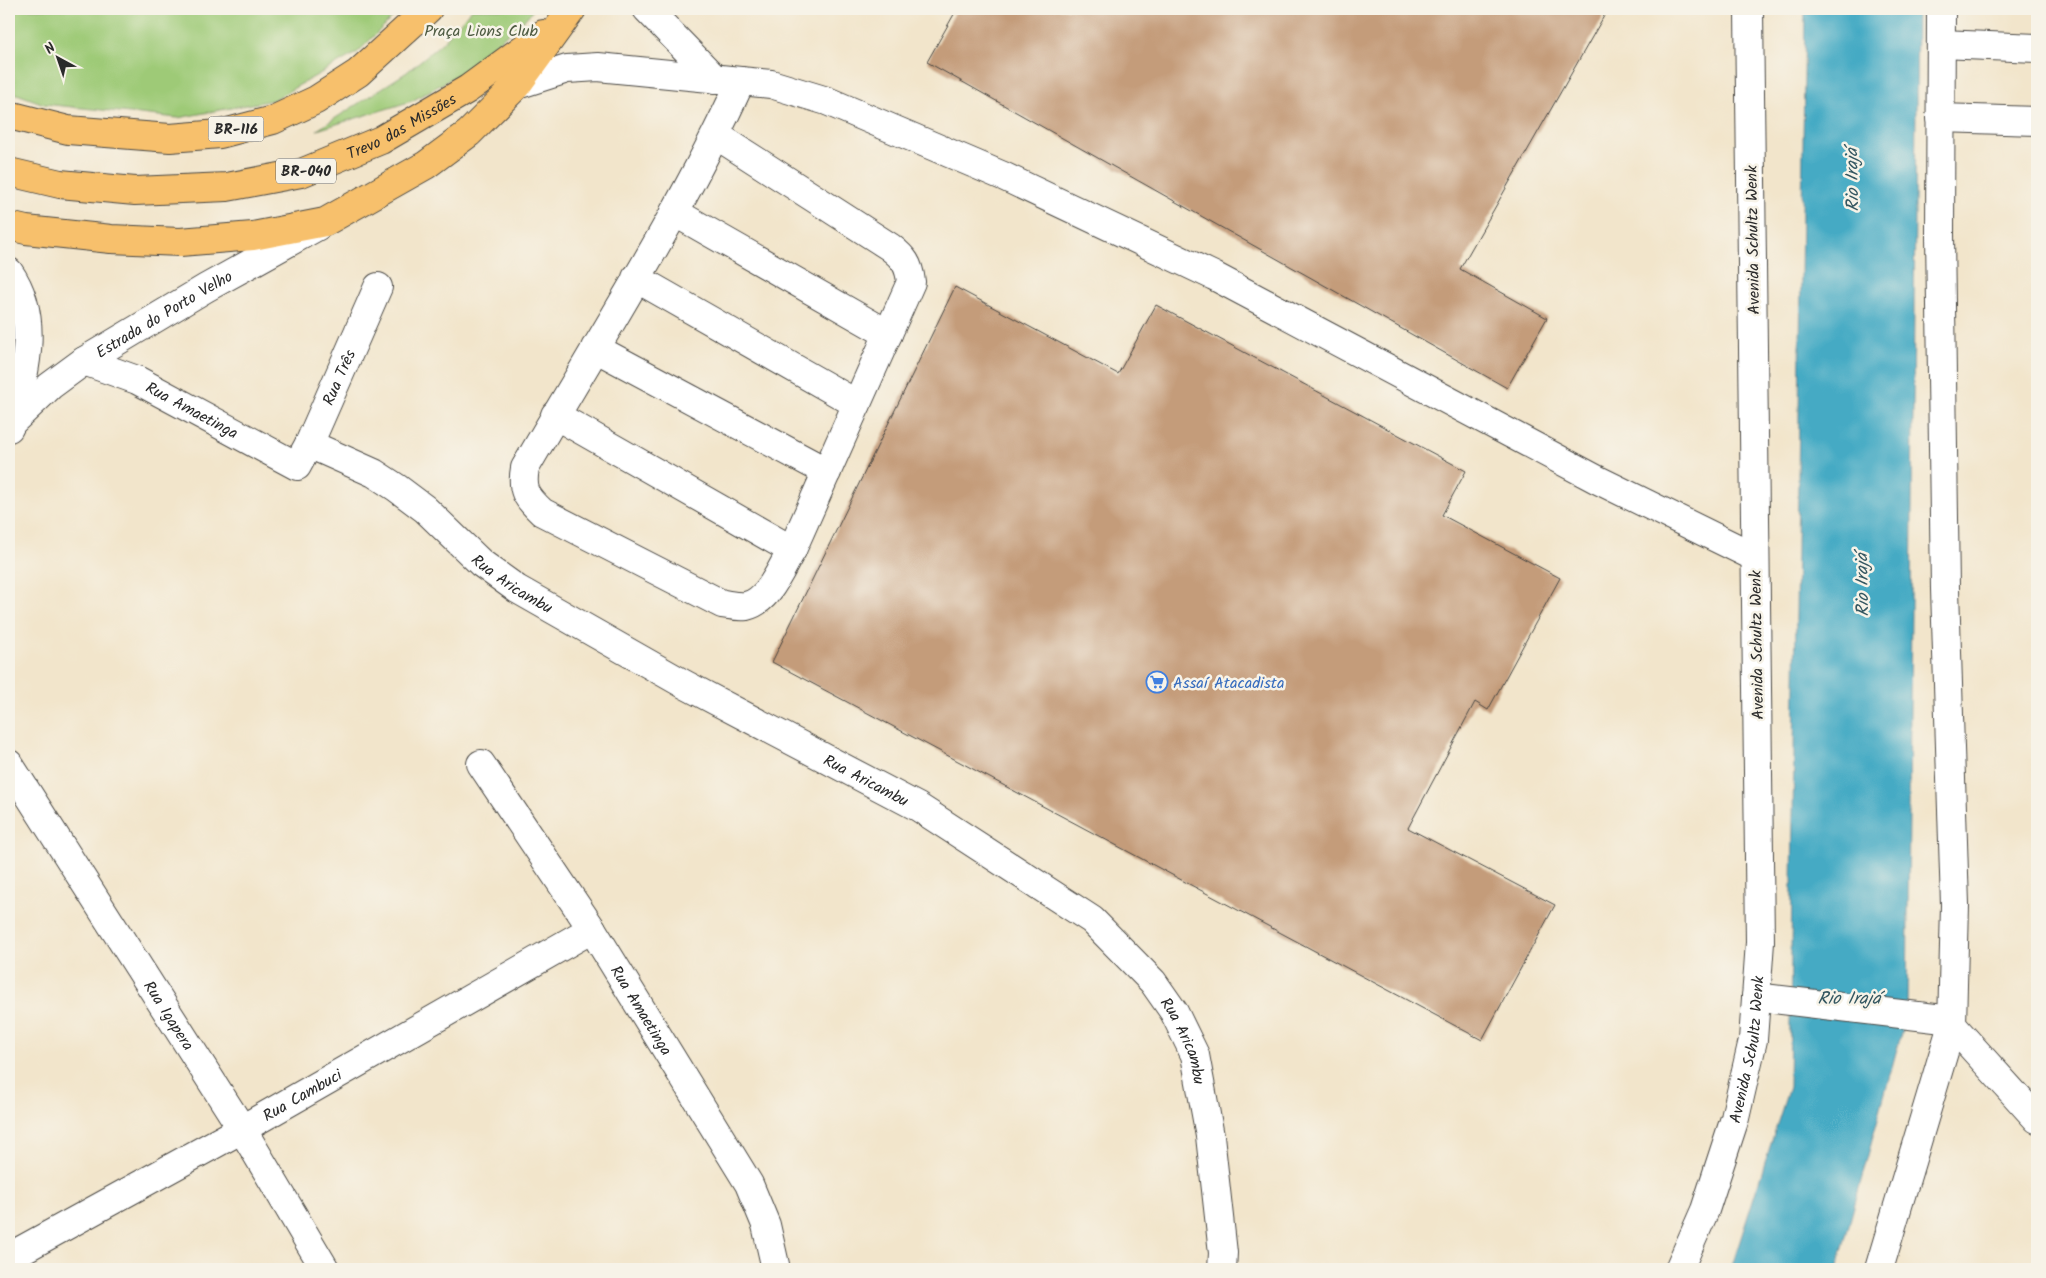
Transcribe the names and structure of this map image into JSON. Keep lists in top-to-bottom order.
{
  "streets": {
    "highway": ["Trevo das Missões", "BR-116", "BR-040"],
    "street": [
      "Avenida Schultz Wenk",
      "Estrada do Porto Velho",
      "Rua Três",
      "Rua Amaetinga",
      "Rua Aricambu",
      "Rua Igapera",
      "Rua Cambuci"
    ]
  },
  "crossings": [
    ["Estrada do Porto Velho", "Rua Amaetinga"],
    ["Rua Três", "Rua Amaetinga"],
    ["Rua Três", "Rua Aricambu"],
    ["Rua Amaetinga", "Rua Aricambu"],
    ["Rua Amaetinga", "Rua Cambuci"],
    ["Rua Igapera", "Rua Cambuci"]
  ],
  "water": ["Rio Irajá"],
  "parks": ["Praça Lions Club"],
  "places": {
    "supermarket": ["Assaí Atacadista"]
  },
  "north": "top left"
}
